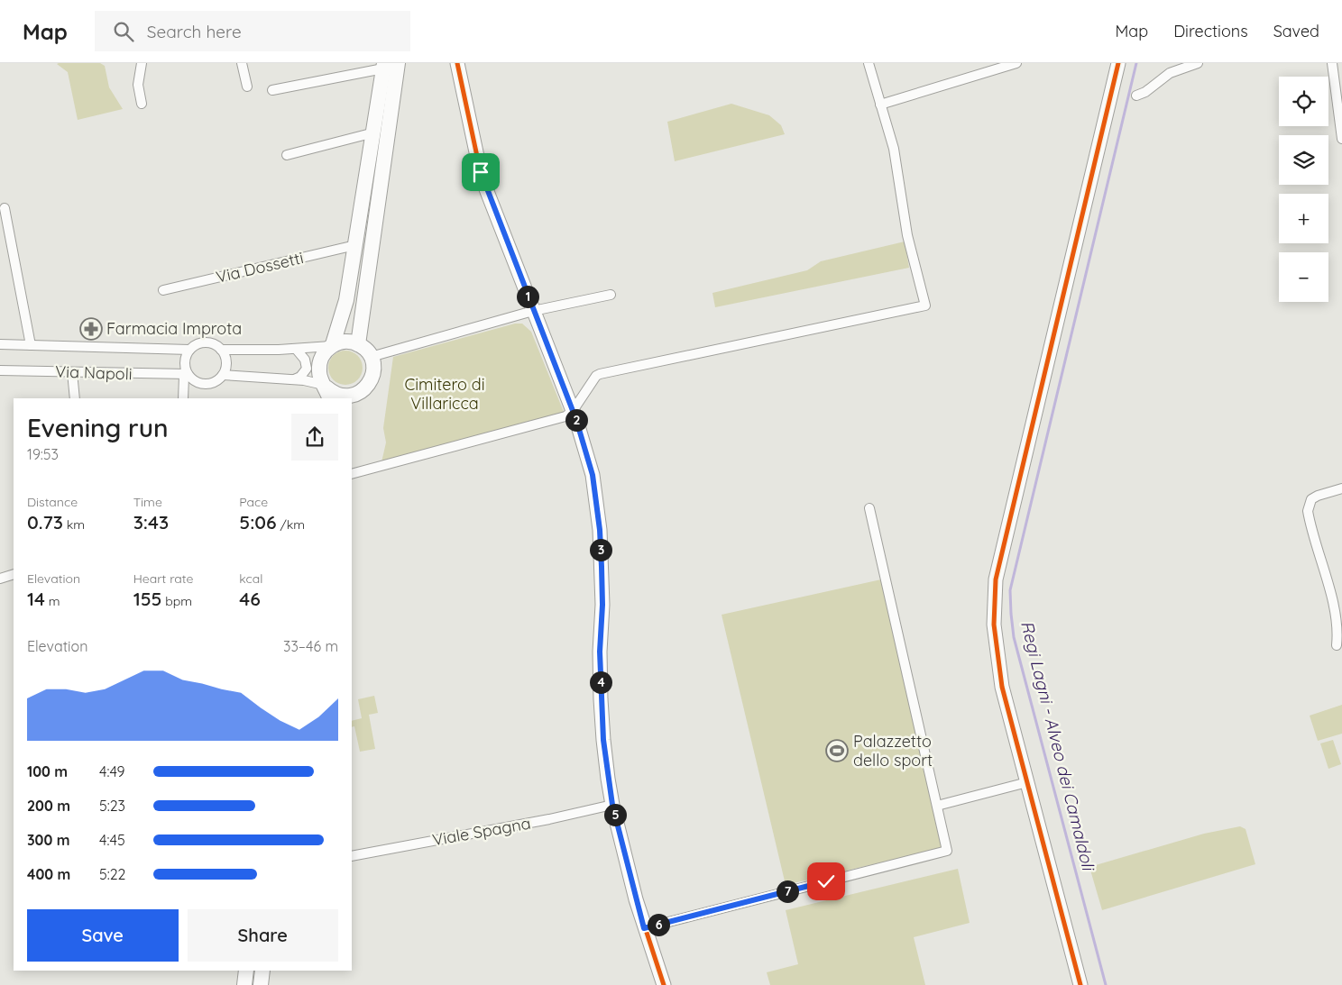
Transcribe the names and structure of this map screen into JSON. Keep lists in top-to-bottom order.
{
  "streets": {
    "street": ["Via Dossetti", "Via Napoli", "Viale Spagna"]
  },
  "water": ["Regi Lagni - Alveo dei Camaldoli"],
  "parks": ["Cimitero di Villaricca"],
  "places": {
    "pharmacy": ["Farmacia Improta"],
    "sports": ["Palazzetto dello sport"]
  },
  "page": {
    "header": "Map",
    "search": "Search here",
    "nav": ["Map", "Directions", "Saved"],
    "map_buttons": ["+", "−"],
    "pins": [
      "1",
      "2",
      "3",
      "4",
      "5",
      "7",
      "6"
    ],
    "heading": ["Evening run", "19:53"],
    "stats": [
      ["Distance", "0.73 km"],
      ["Time", "3:43"],
      ["Pace", "5:06 /km"],
      ["Elevation", "14 m"],
      ["Heart rate", "155 bpm"],
      ["kcal", "46"]
    ],
    "chart": ["Elevation", "33–46 m"],
    "list": [
      {
        "name": "100 m",
        "note": "4:49"
      },
      {
        "name": "200 m",
        "note": "5:23"
      },
      {
        "name": "300 m",
        "note": "4:45"
      },
      {
        "name": "400 m",
        "note": "5:22"
      }
    ],
    "buttons": ["Save", "Share"]
  }
}
